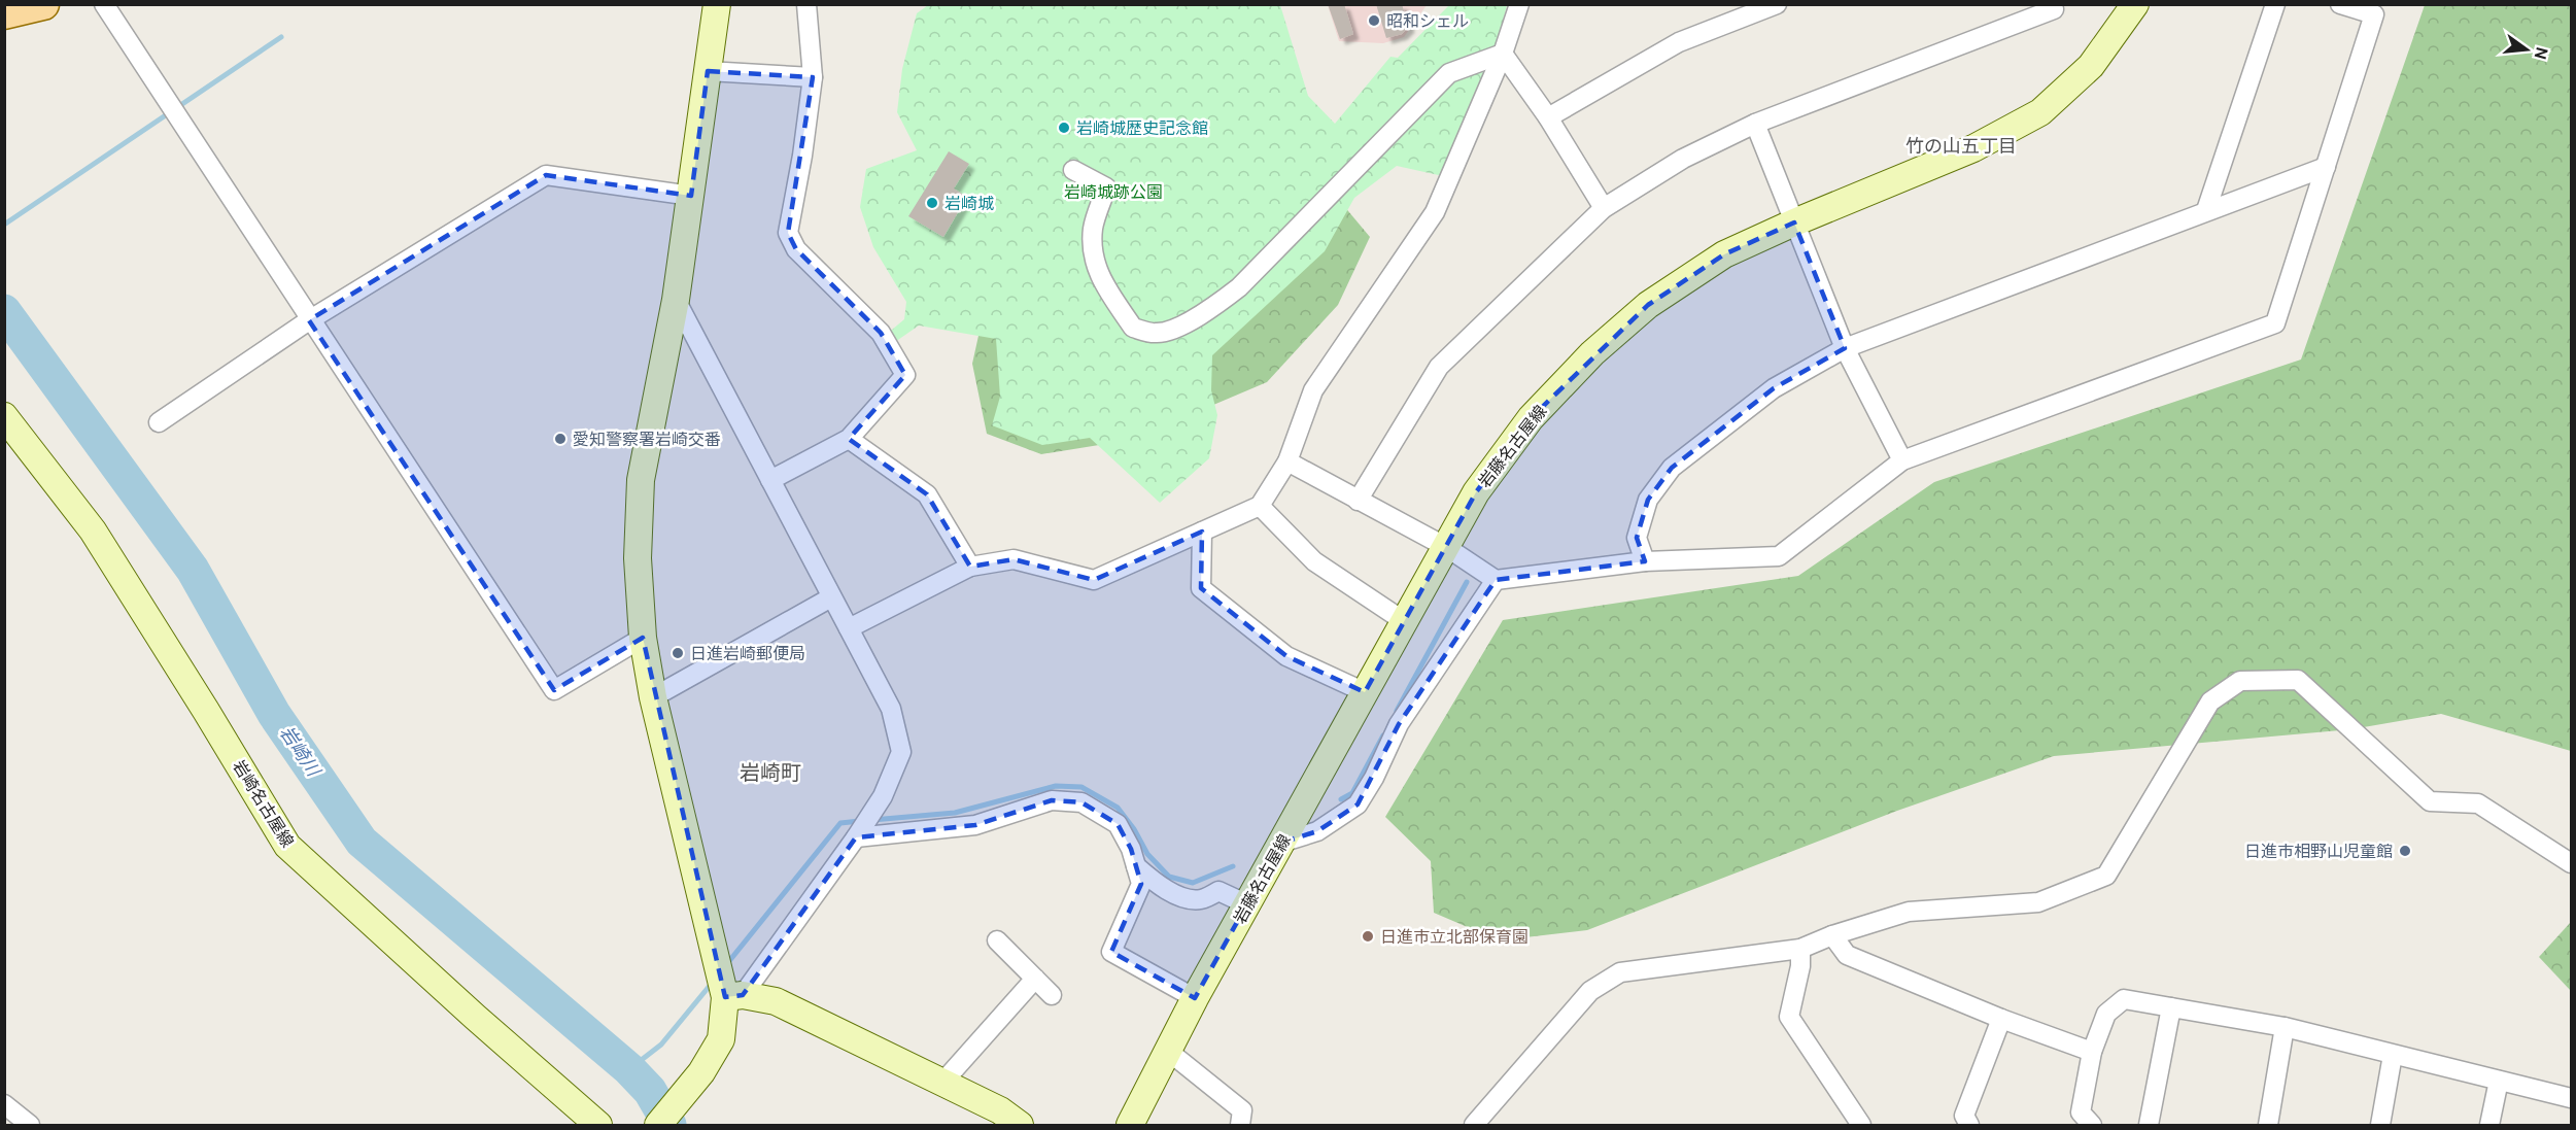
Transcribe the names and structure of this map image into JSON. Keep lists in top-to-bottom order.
{
  "streets": {
    "main road": ["岩藤名古屋線", "岩崎名古屋線"]
  },
  "districts": ["竹の山五丁目", "岩崎町"],
  "water": ["岩崎川"],
  "parks": ["岩崎城跡公園"],
  "places": [
    "昭和シェル",
    "岩崎城歴史記念館",
    "岩崎城",
    "愛知警察署岩崎交番",
    "日進岩崎郵便局",
    "日進市相野山児童館",
    "日進市立北部保育園"
  ],
  "north": "right"
}
